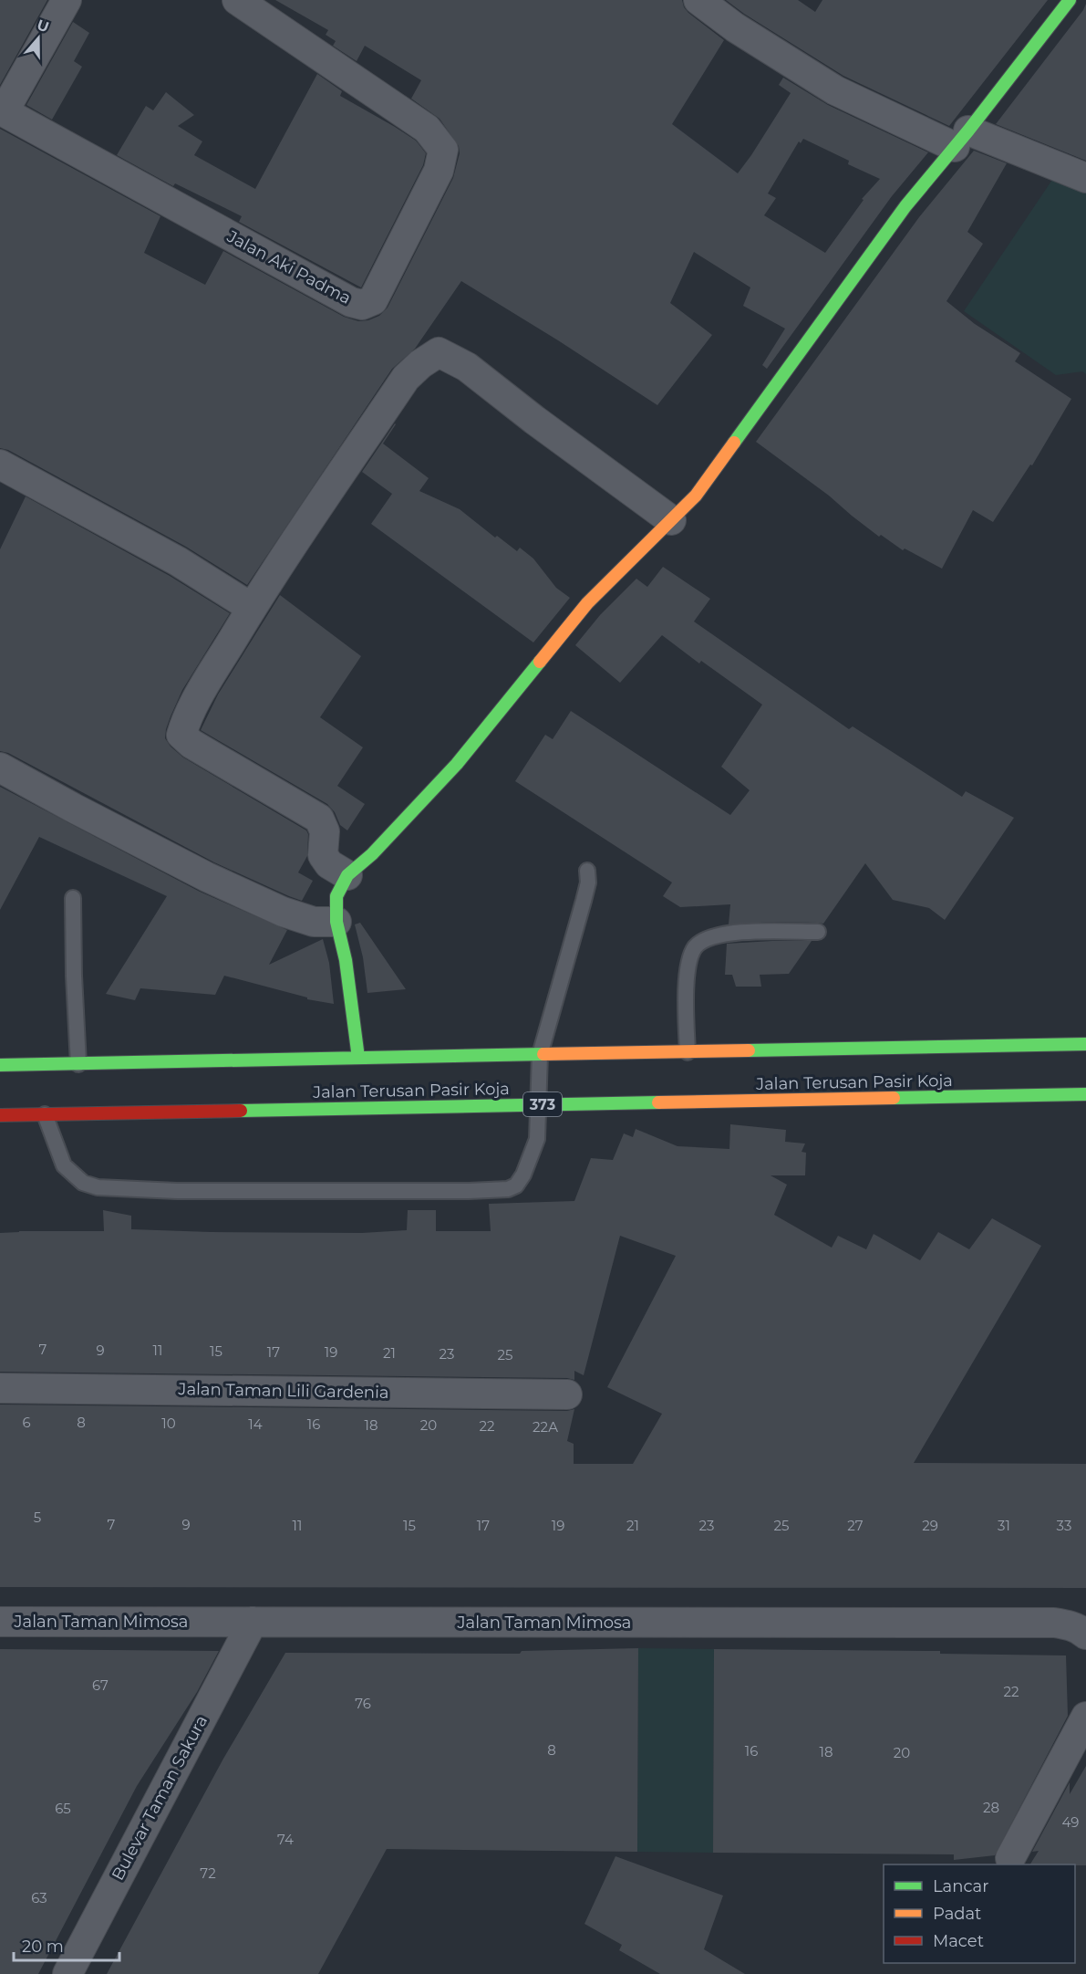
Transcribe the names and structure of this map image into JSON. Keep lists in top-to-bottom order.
{
  "streets": {
    "main road": ["Jalan Terusan Pasir Koja", "373"],
    "street": [
      "Jalan Aki Padma",
      "Jalan Taman Lili Gardenia",
      "Jalan Taman Mimosa",
      "Bulevar Taman Sakura"
    ]
  },
  "crossings": [
    ["Jalan Taman Mimosa", "Bulevar Taman Sakura"]
  ],
  "house_numbers": [
    "7",
    "9",
    "11",
    "15",
    "17",
    "19",
    "21",
    "23",
    "25",
    "6",
    "8",
    "10",
    "14",
    "16",
    "18",
    "20",
    "22",
    "22A",
    "5",
    "7",
    "9",
    "11",
    "15",
    "17",
    "19",
    "21",
    "23",
    "25",
    "27",
    "29",
    "31",
    "33",
    "67",
    "22",
    "76",
    "8",
    "16",
    "18",
    "20",
    "28",
    "65",
    "49",
    "74",
    "72",
    "63"
  ],
  "legend": ["Lancar", "Padat", "Macet"],
  "scale_bar": "20 m",
  "north": "top"
}
